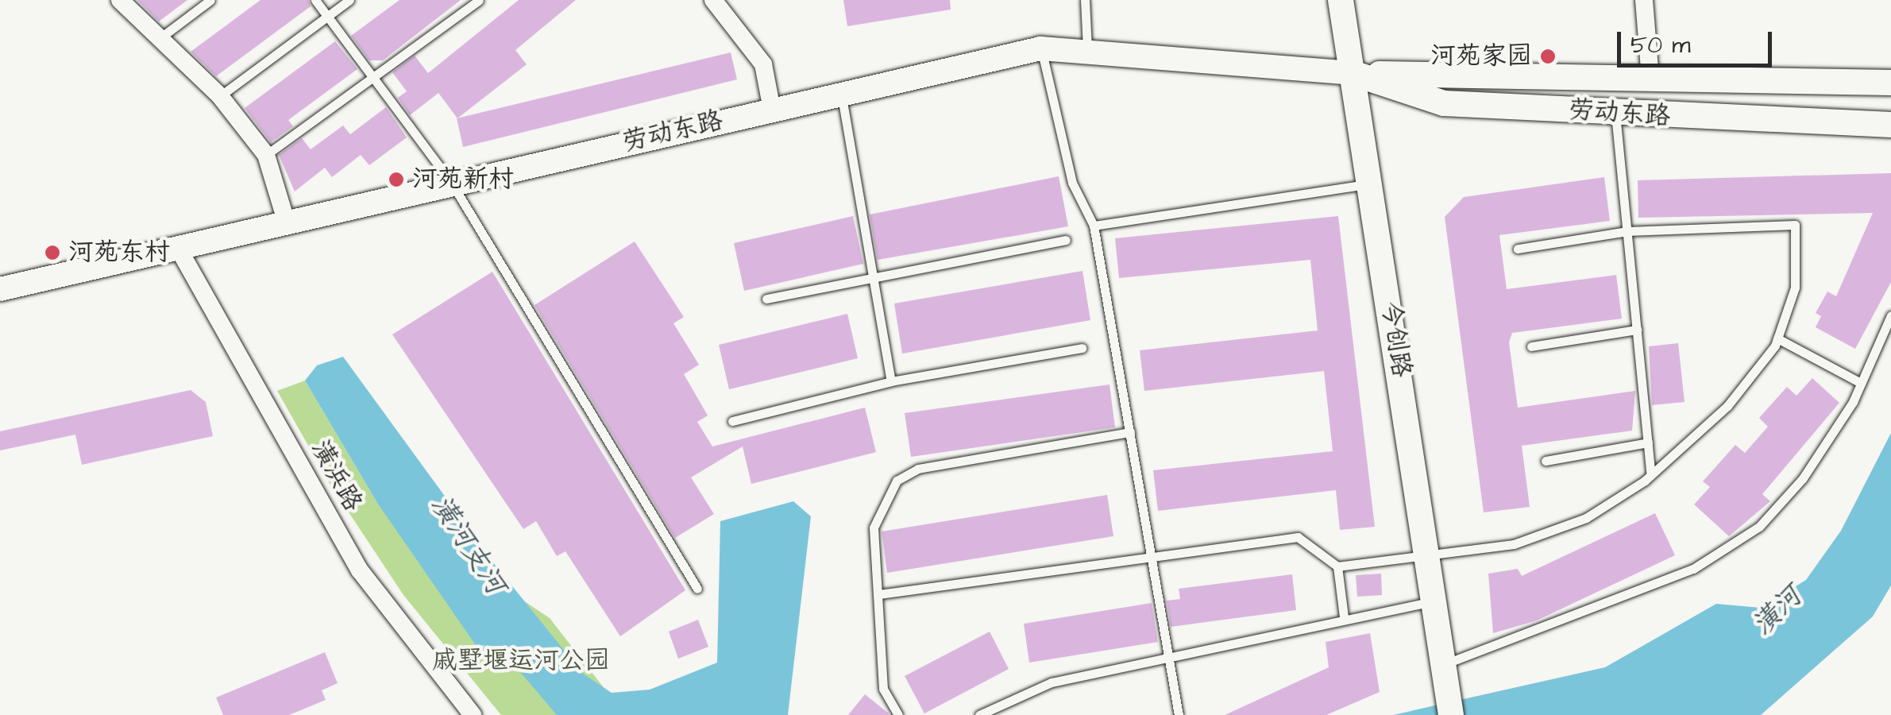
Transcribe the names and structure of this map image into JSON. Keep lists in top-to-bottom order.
{
  "streets": {
    "main road": ["劳动东路", "今创路"],
    "street": ["潢浜路"]
  },
  "crossings": [
    ["劳动东路", "今创路"],
    ["劳动东路", "潢浜路"]
  ],
  "water": ["潢河支河", "潢河"],
  "parks": ["戚墅堰运河公园"],
  "places": ["河苑家园", "河苑新村", "河苑东村"],
  "scale_bar": "50 m"
}
